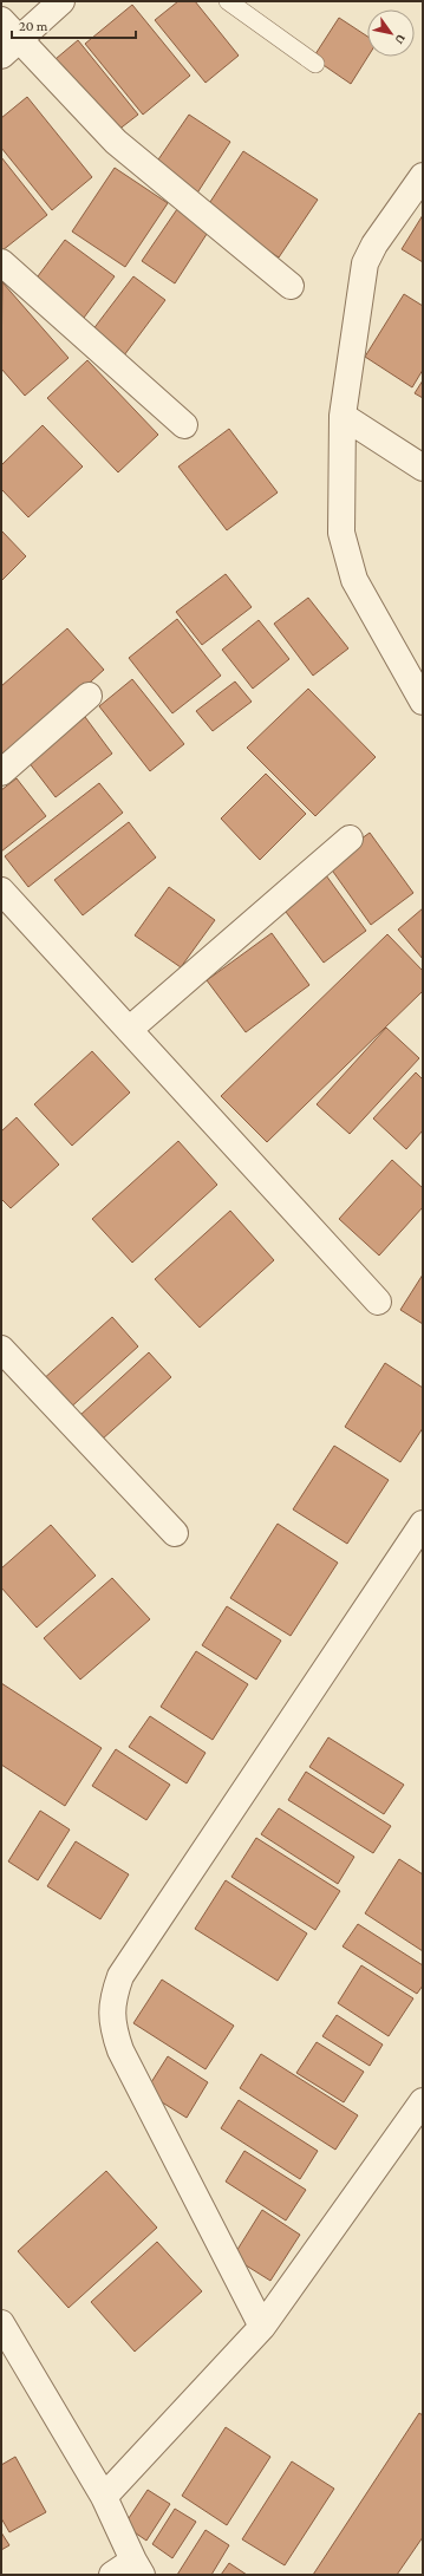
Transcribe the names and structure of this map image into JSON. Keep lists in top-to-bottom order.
{
  "scale_bar": "20 m",
  "north": "bottom right"
}
